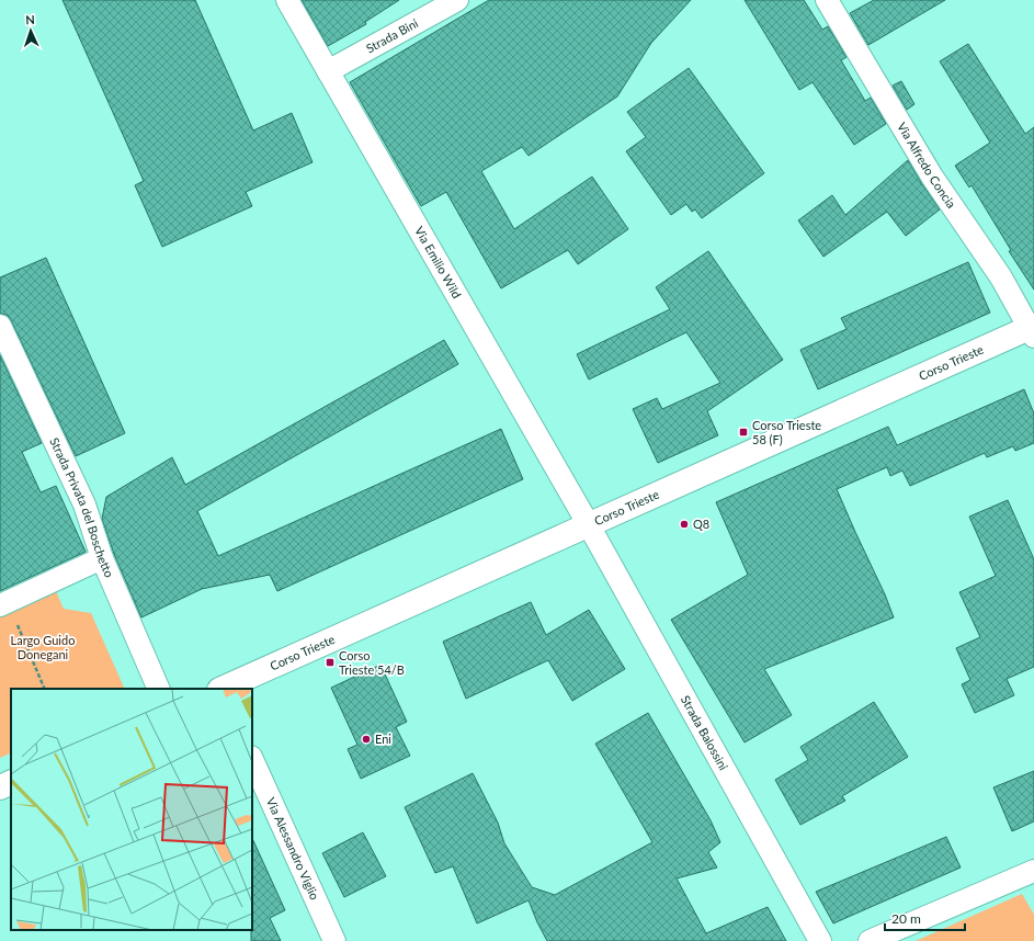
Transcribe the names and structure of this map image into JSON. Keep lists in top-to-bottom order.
{
  "streets": {
    "main road": ["Corso Trieste"],
    "street": [
      "Strada Bini",
      "Via Alfredo Concia",
      "Via Emilio Wild",
      "Strada Privata del Boschetto",
      "Strada Balossini",
      "Via Alessandro Viglio"
    ]
  },
  "crossings": [
    ["Strada Bini", "Via Emilio Wild"],
    ["Via Alfredo Concia", "Corso Trieste"],
    ["Via Emilio Wild", "Corso Trieste"],
    ["Via Emilio Wild", "Strada Balossini"],
    ["Corso Trieste", "Strada Balossini"]
  ],
  "parks": ["Largo Guido Donegani"],
  "places": {
    "transit": ["Corso Trieste 58 (F)", "Corso Trieste 54/B"],
    "other": ["Q8", "Eni"]
  },
  "scale_bar": "20 m",
  "north": "top"
}
